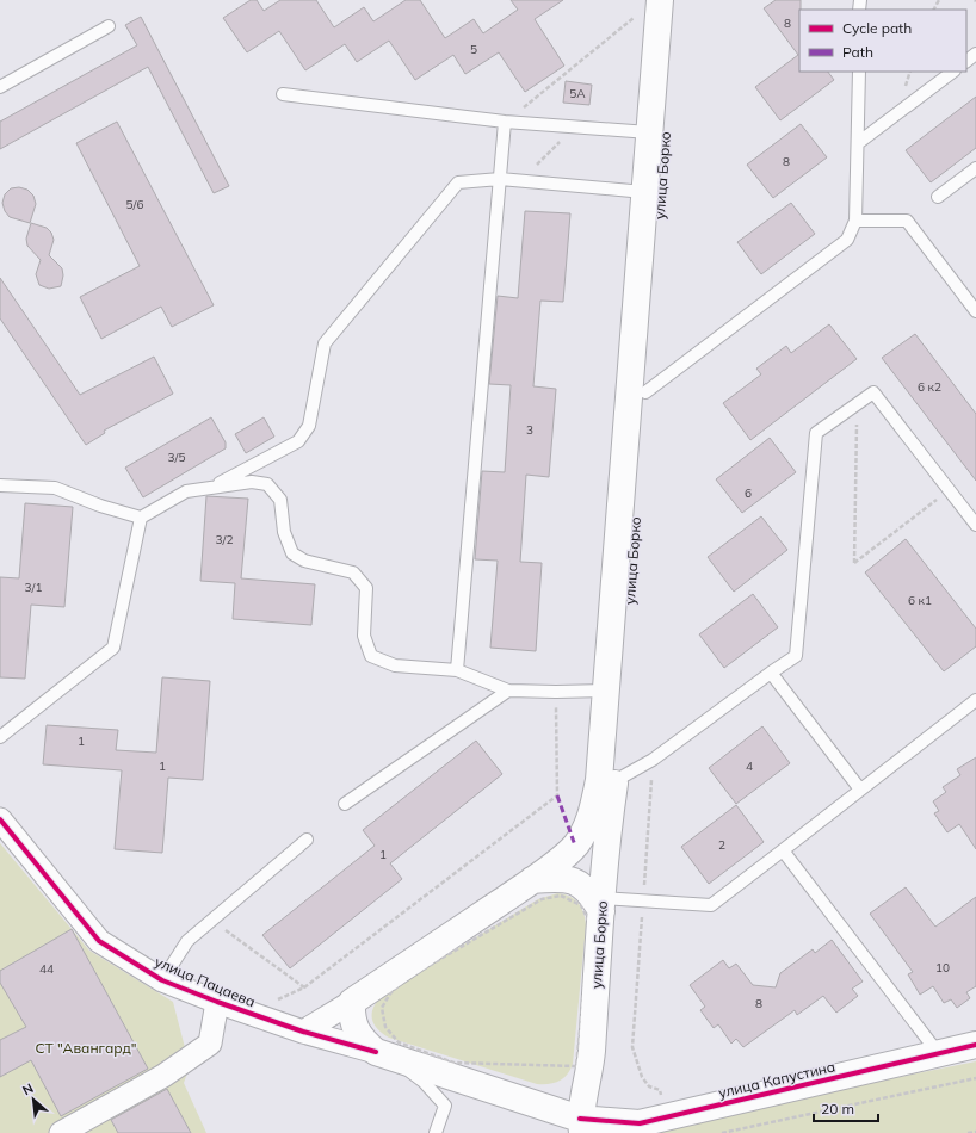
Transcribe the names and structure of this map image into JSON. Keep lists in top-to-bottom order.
{
  "streets": {
    "main road": ["улица Борко", "улица Пацаева", "улица Капустина"]
  },
  "crossings": [
    ["улица Борко", "улица Пацаева"],
    ["улица Борко", "улица Капустина"],
    ["улица Пацаева", "улица Капустина"]
  ],
  "parks": ["СТ \"Авангард\""],
  "house_numbers": [
    "8",
    "5",
    "5А",
    "8",
    "5/6",
    "6 к2",
    "3",
    "3/5",
    "6",
    "3/2",
    "3/1",
    "6 к1",
    "1",
    "1",
    "4",
    "2",
    "1",
    "10",
    "44",
    "8"
  ],
  "legend": ["Cycle path", "Path"],
  "scale_bar": "20 m",
  "north": "top left"
}
